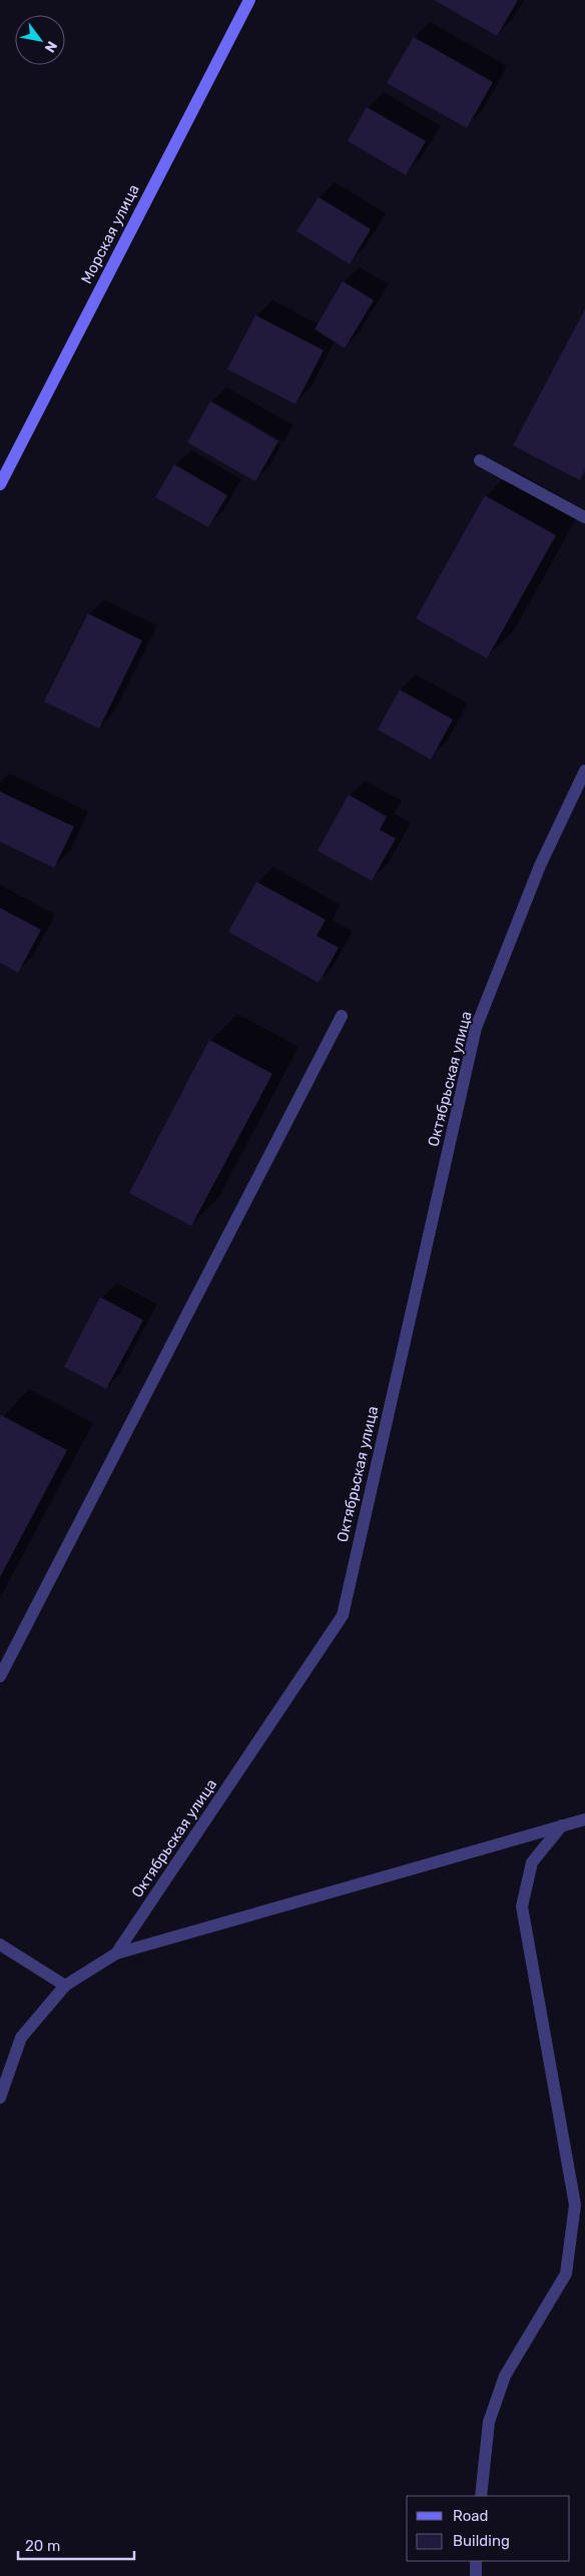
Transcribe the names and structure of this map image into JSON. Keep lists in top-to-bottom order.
{
  "streets": {
    "main road": ["Морская улица"],
    "street": ["Октябрьская улица"]
  },
  "legend": ["Road", "Building"],
  "scale_bar": "20 m",
  "north": "bottom right"
}
